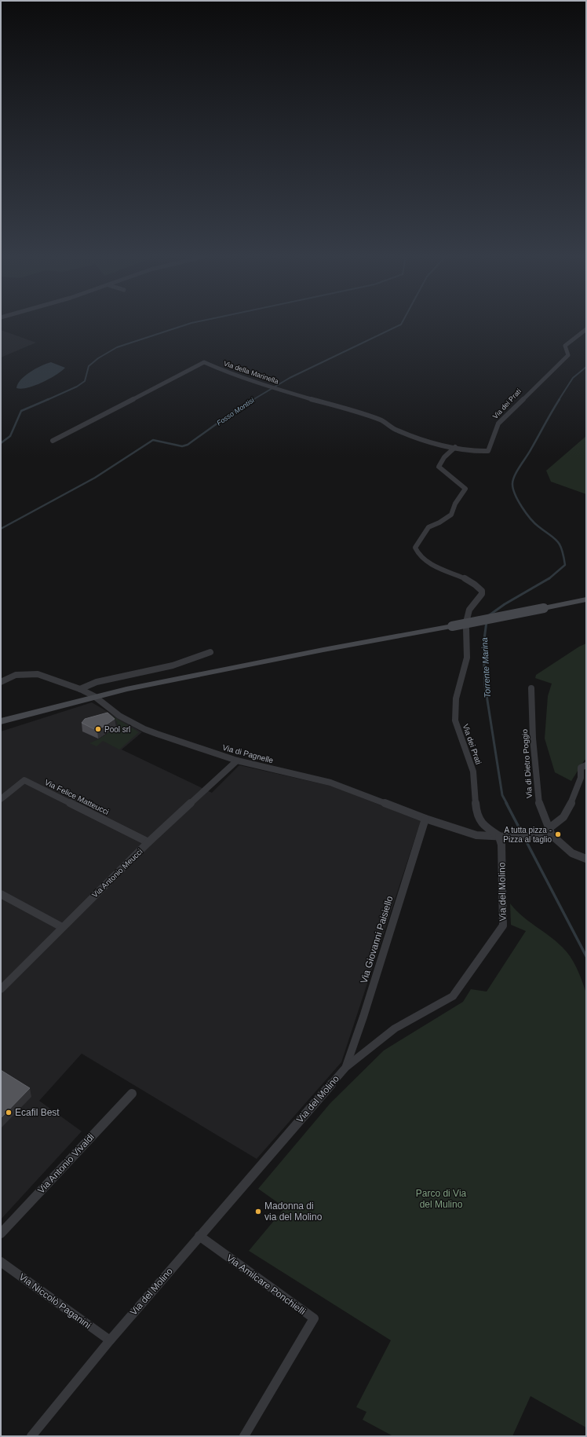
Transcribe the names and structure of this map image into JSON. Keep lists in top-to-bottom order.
{
  "streets": {
    "street": [
      "Via della Marinella",
      "Via dei Prati",
      "Via di Pagnelle",
      "Via di Dietro Poggio",
      "Via Felice Matteucci",
      "Via Antonio Meucci",
      "Via del Molino",
      "Via Giovanni Paisiello",
      "Via Antonio Vivaldi",
      "Via Amilcare Ponchielli",
      "Via Niccolò Paganini"
    ]
  },
  "crossings": [
    ["Via della Marinella", "Via dei Prati"],
    ["Via dei Prati", "Via di Pagnelle"],
    ["Via dei Prati", "Via del Molino"],
    ["Via di Pagnelle", "Via Antonio Meucci"],
    ["Via di Pagnelle", "Via del Molino"],
    ["Via di Pagnelle", "Via Giovanni Paisiello"],
    ["Via Felice Matteucci", "Via Antonio Meucci"],
    ["Via del Molino", "Via Giovanni Paisiello"],
    ["Via del Molino", "Via Amilcare Ponchielli"],
    ["Via del Molino", "Via Niccolò Paganini"]
  ],
  "water": ["Fosso Montisi", "Torrente Marina"],
  "parks": ["Parco di Via del Mulino"],
  "places": [
    "Pool srl",
    "A tutta pizza - Pizza al taglio",
    "Ecafil Best",
    "Madonna di via del Molino"
  ]
}
